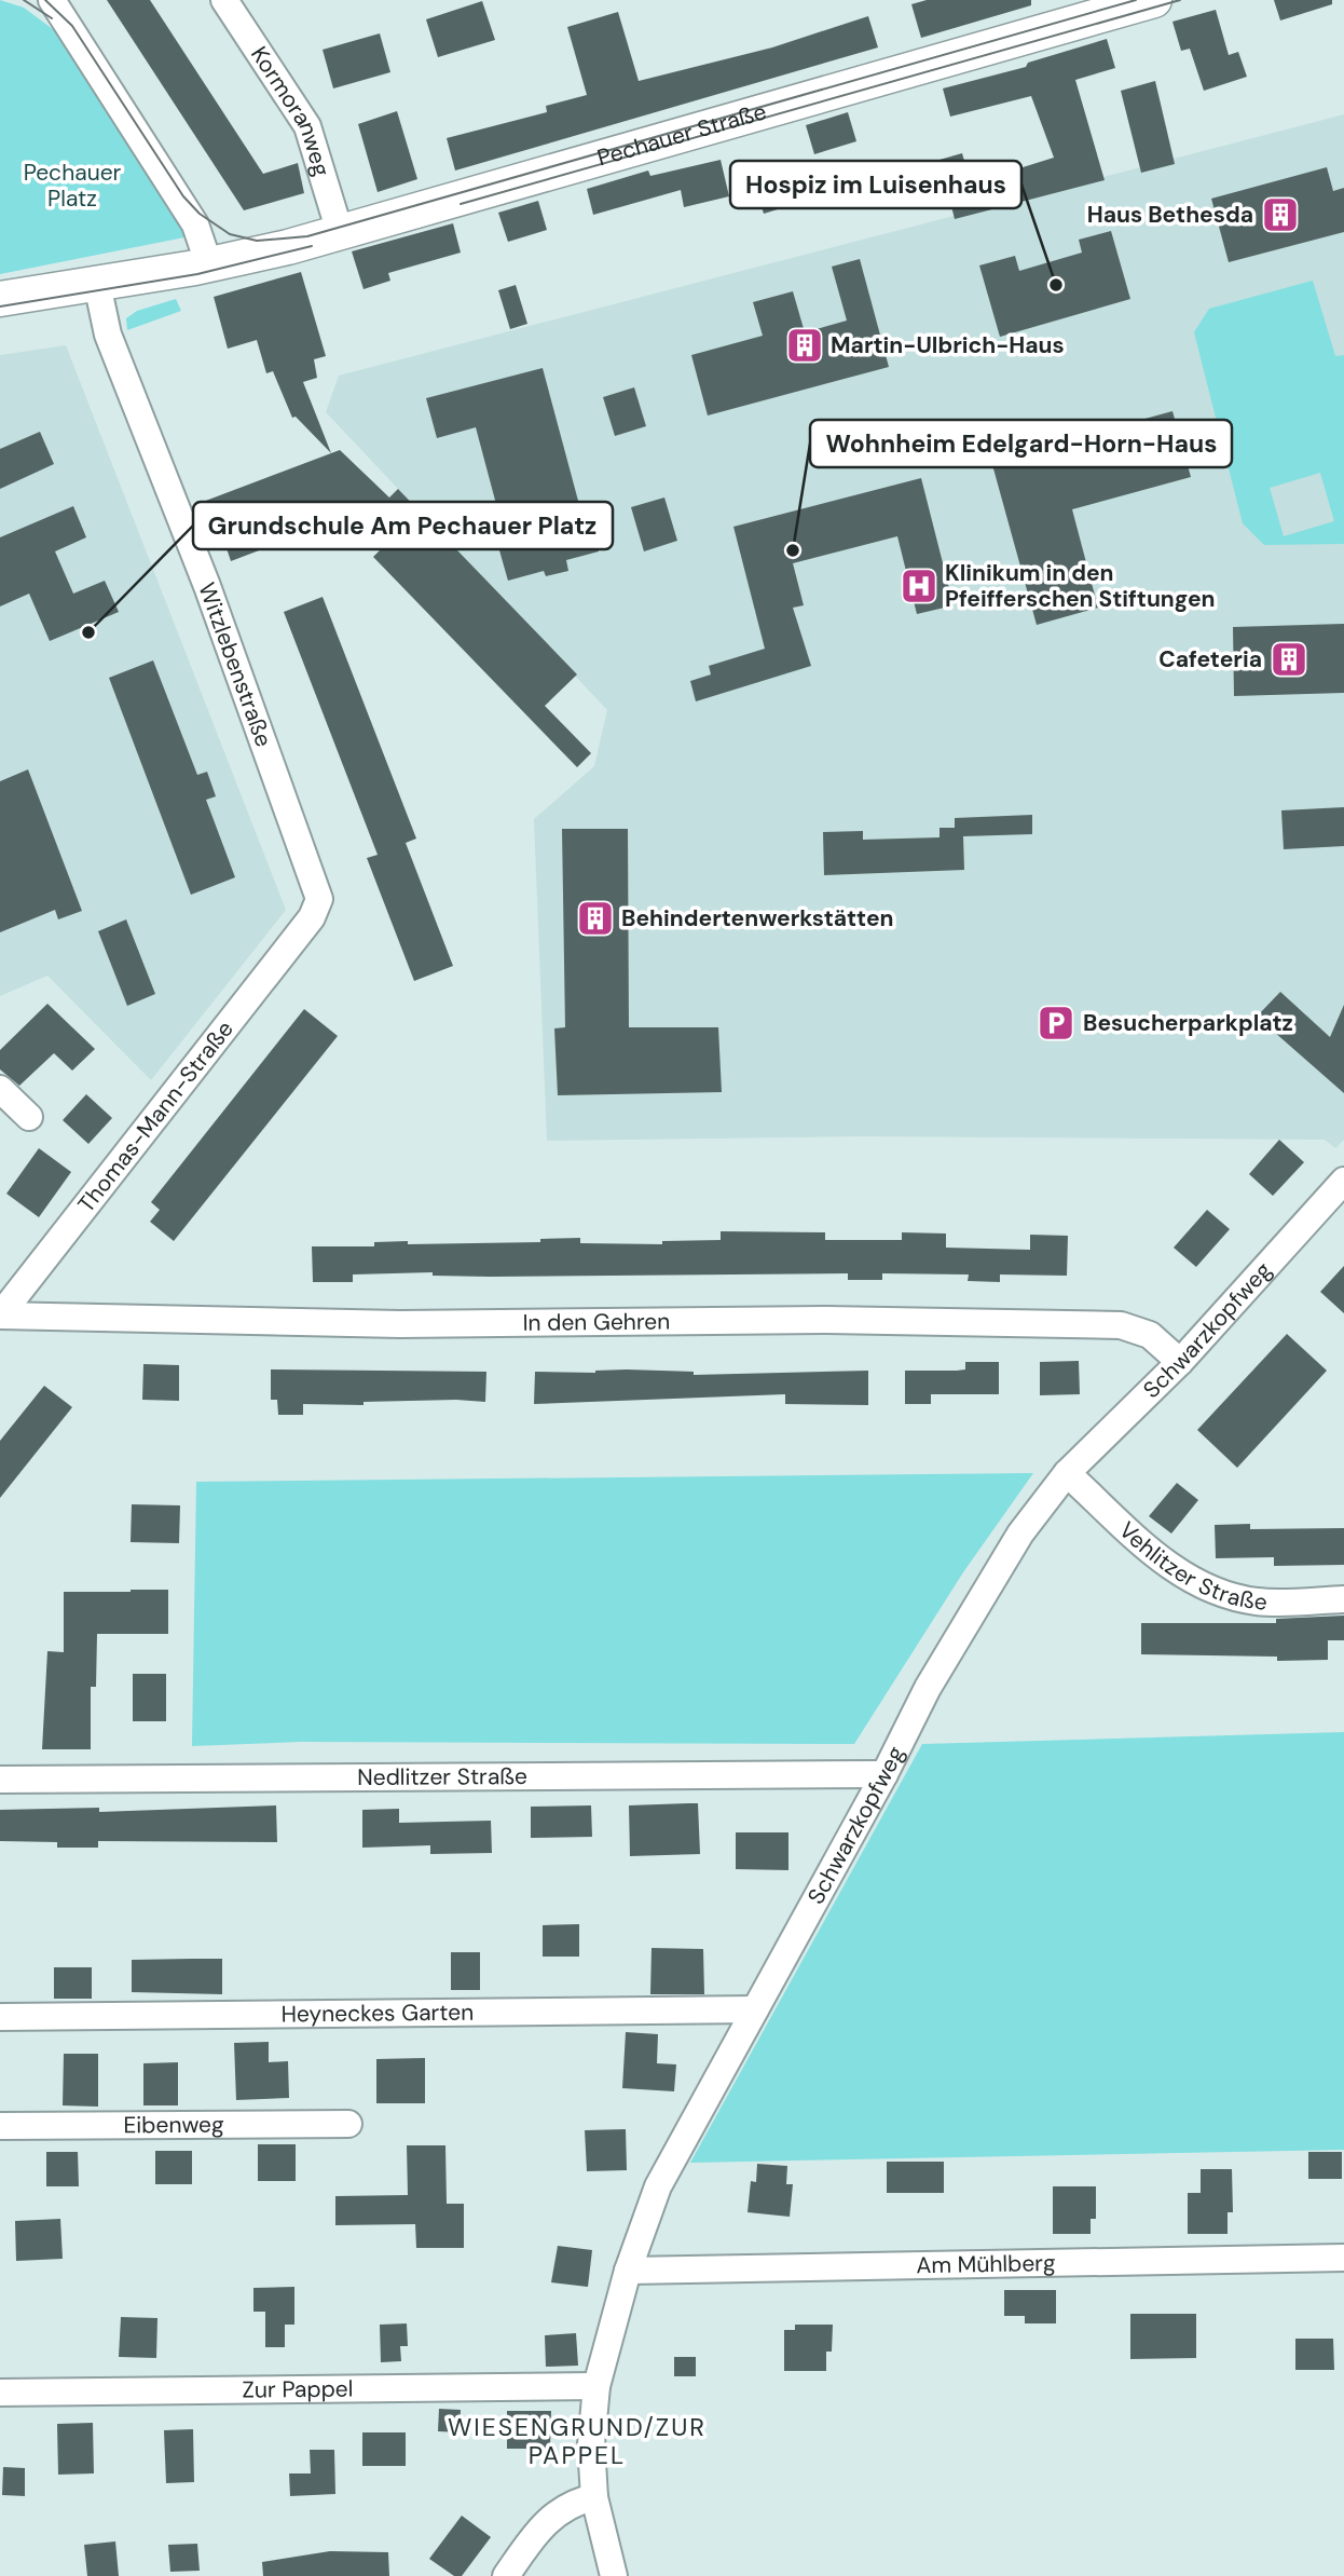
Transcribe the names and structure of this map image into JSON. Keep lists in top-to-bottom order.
{
  "streets": {
    "main road": ["Pechauer Straße"],
    "street": [
      "Kormoranweg",
      "Witzlebenstraße",
      "Thomas-Mann-Straße",
      "In den Gehren",
      "Schwarzkopfweg",
      "Vehlitzer Straße",
      "Nedlitzer Straße",
      "Heyneckes Garten",
      "Eibenweg",
      "Am Mühlberg",
      "Zur Pappel"
    ]
  },
  "crossings": [
    ["Kormoranweg", "Pechauer Straße"],
    ["Witzlebenstraße", "Thomas-Mann-Straße"],
    ["Thomas-Mann-Straße", "In den Gehren"],
    ["In den Gehren", "Schwarzkopfweg"],
    ["Schwarzkopfweg", "Vehlitzer Straße"],
    ["Schwarzkopfweg", "Nedlitzer Straße"],
    ["Schwarzkopfweg", "Heyneckes Garten"],
    ["Schwarzkopfweg", "Am Mühlberg"],
    ["Schwarzkopfweg", "Zur Pappel"]
  ],
  "districts": ["WIESENGRUND/ZUR PAPPEL"],
  "parks": ["Pechauer Platz"],
  "places": {
    "building": [
      "Haus Bethesda",
      "Martin-Ulbrich-Haus",
      "Cafeteria",
      "Behindertenwerkstätten"
    ],
    "other": ["Hospiz im Luisenhaus", "Wohnheim Edelgard-Horn-Haus", "Grundschule Am Pechauer Platz"],
    "hospital": ["Klinikum in den Pfeifferschen Stiftungen"],
    "parking": ["Besucherparkplatz"]
  }
}
